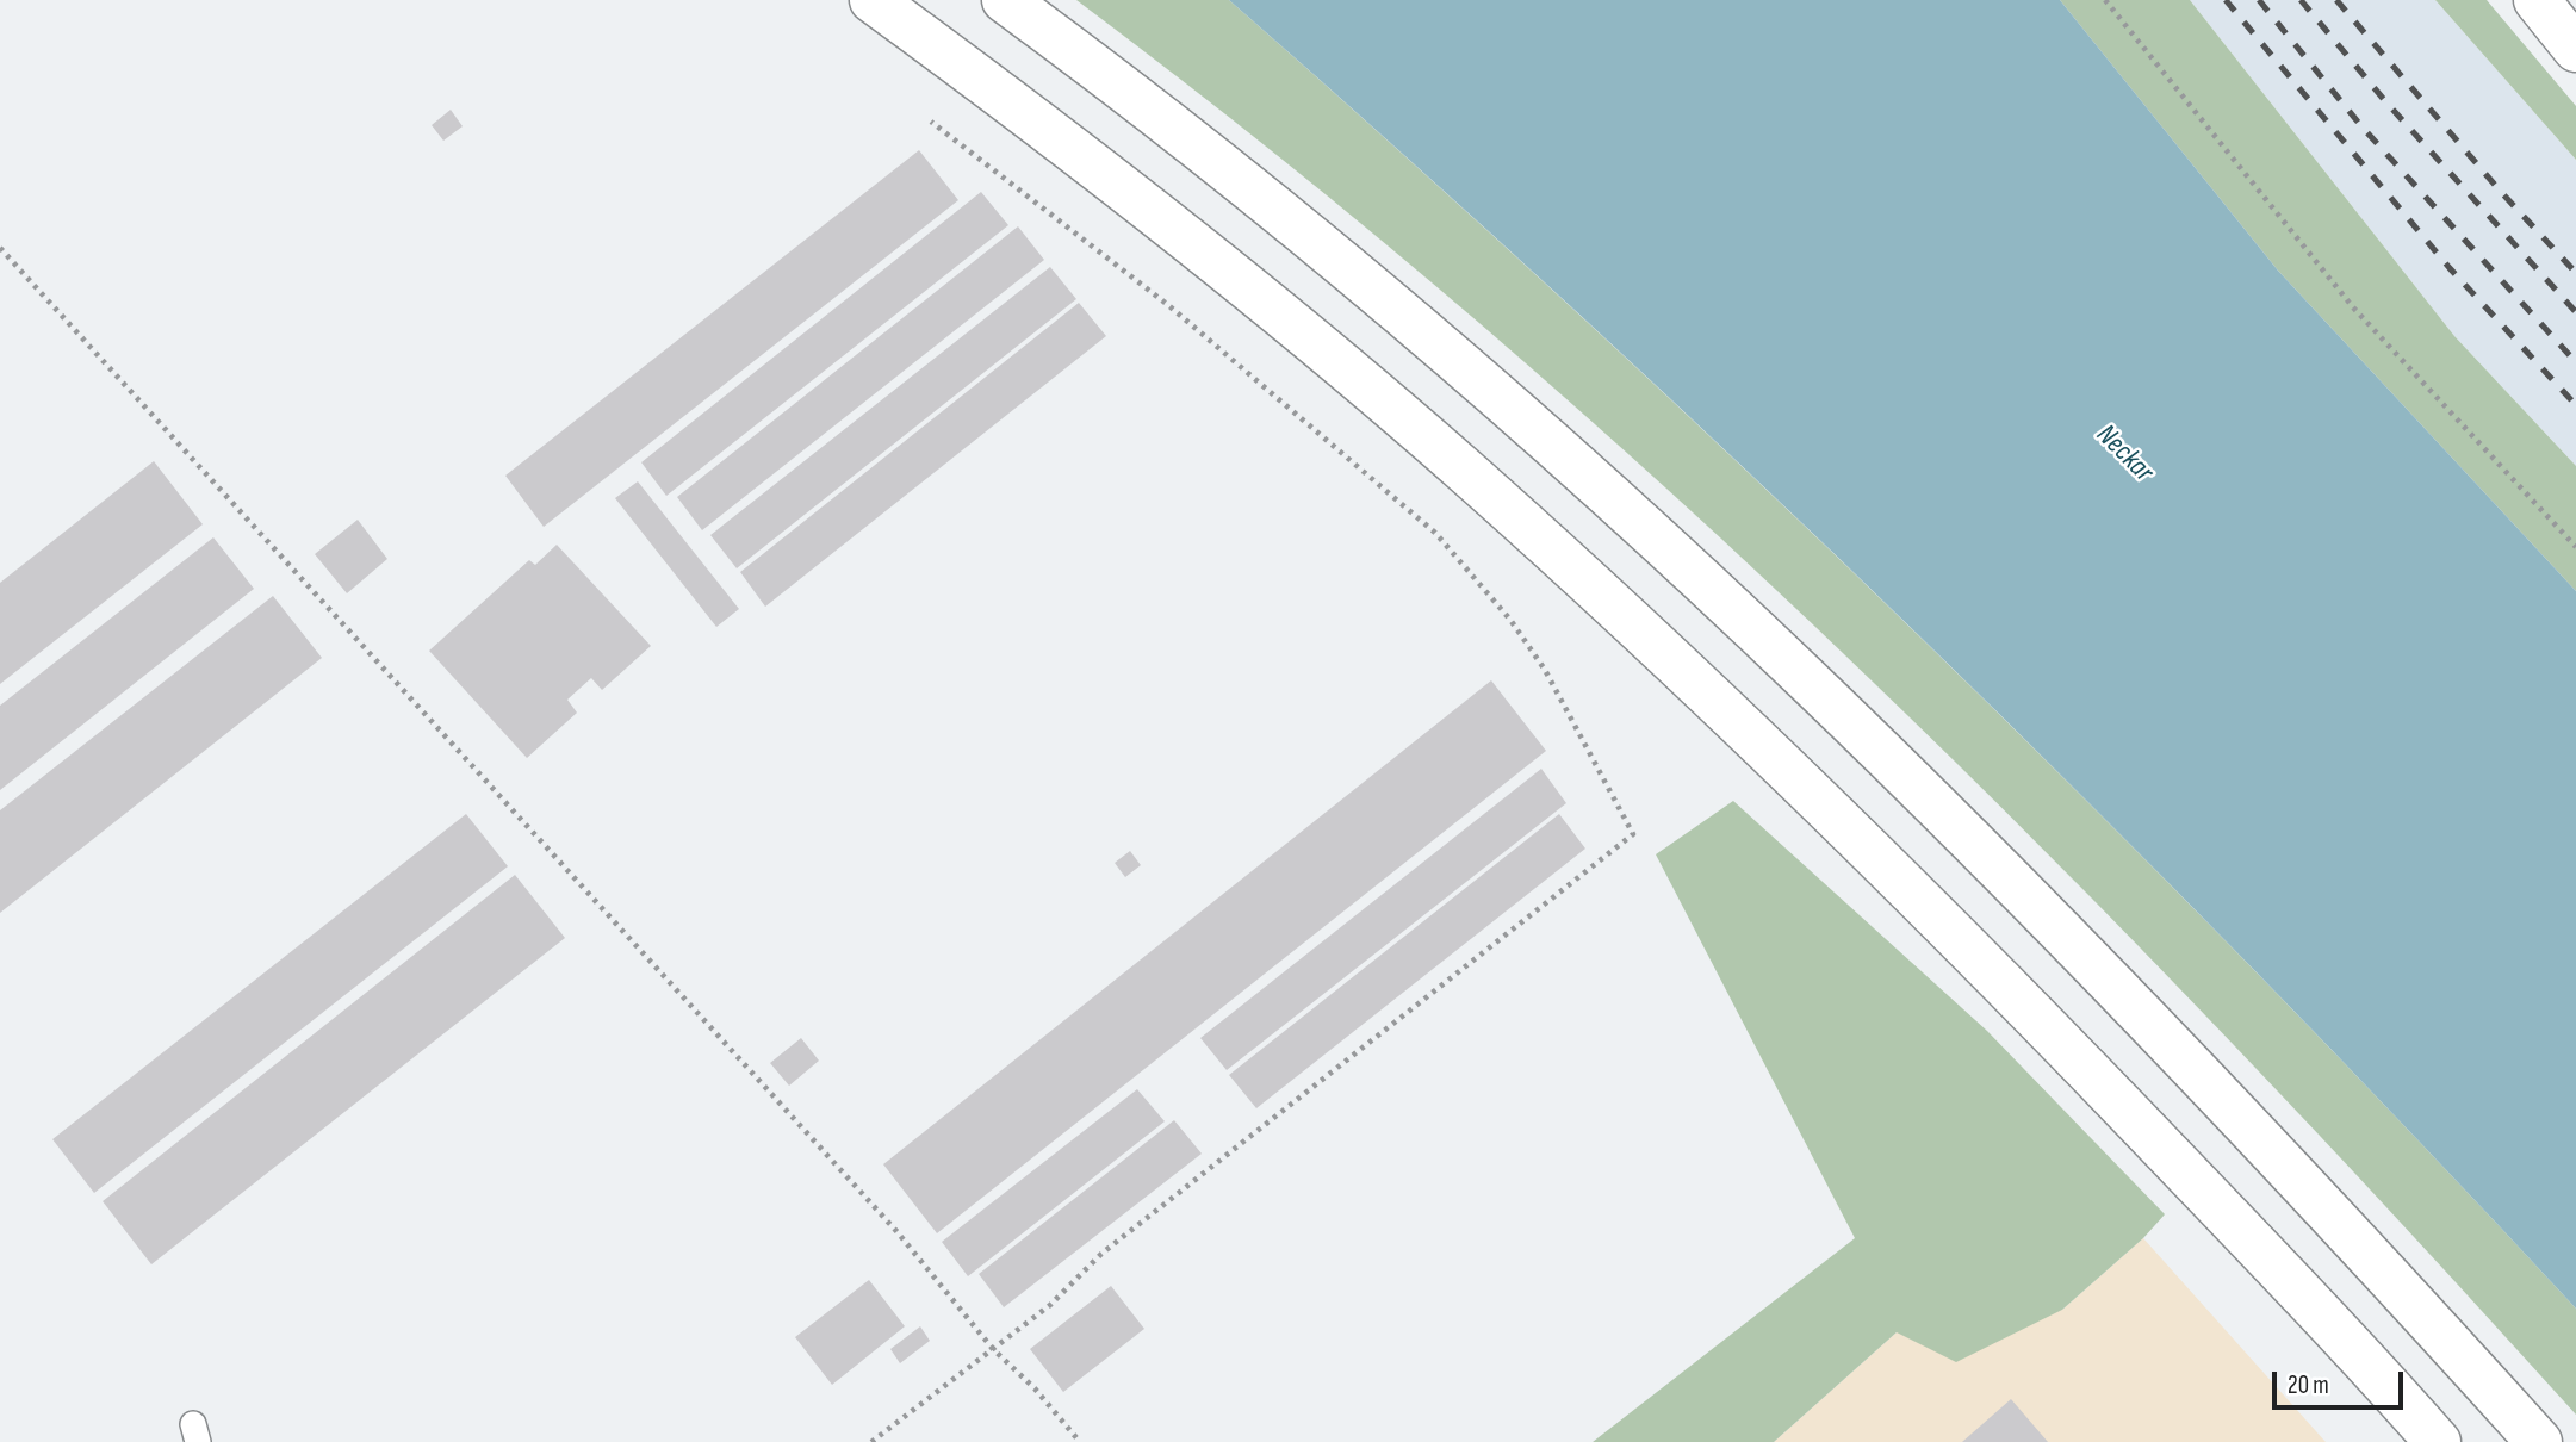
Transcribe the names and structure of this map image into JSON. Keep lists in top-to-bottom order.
{
  "water": ["Neckar"],
  "scale_bar": "20 m"
}
